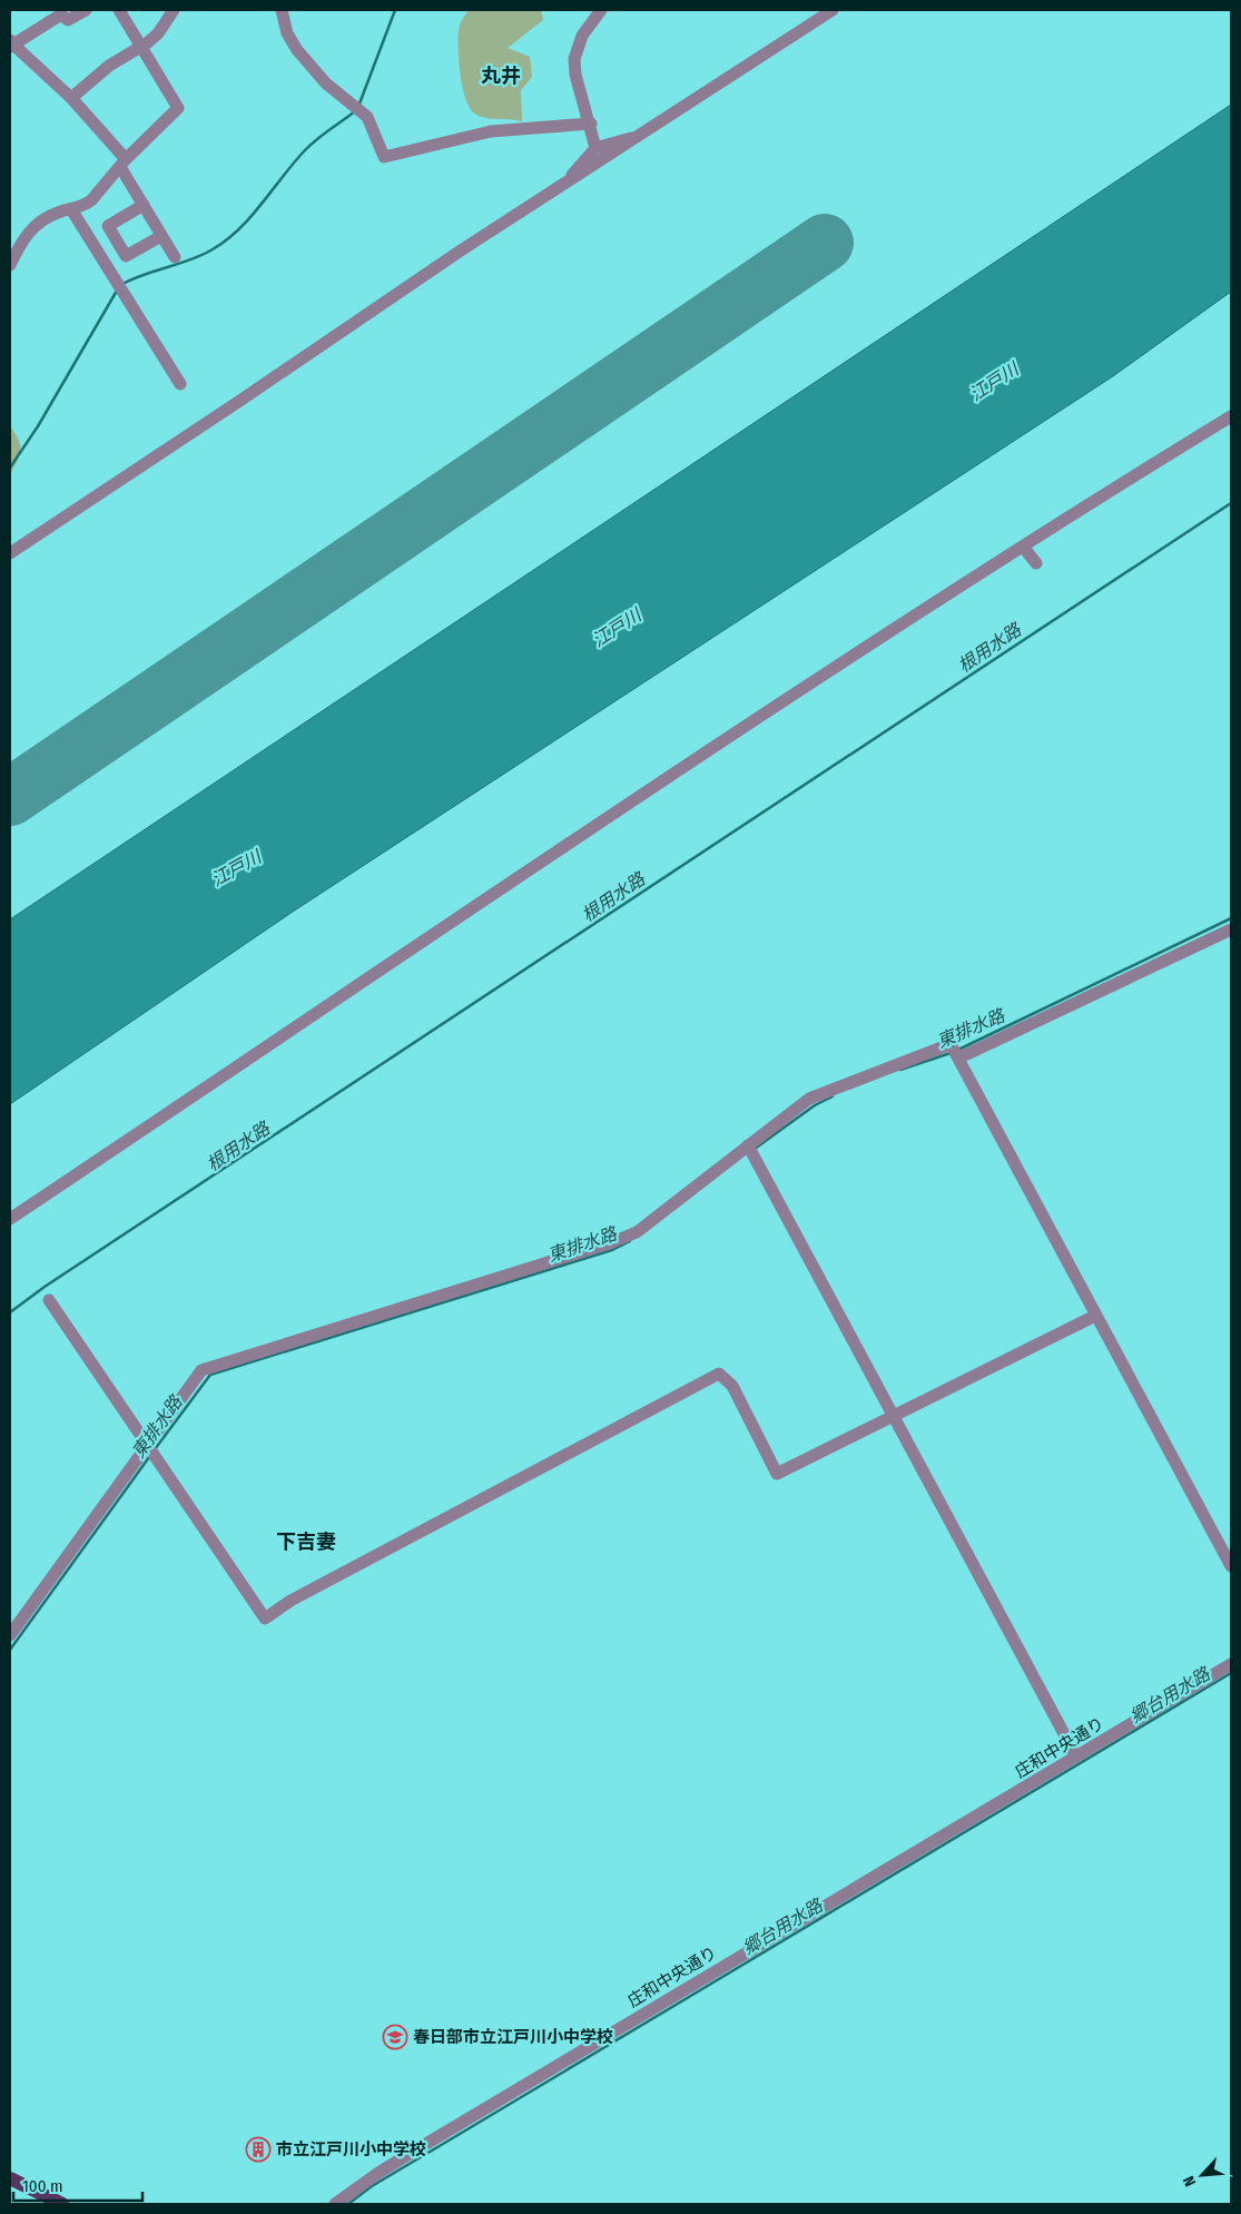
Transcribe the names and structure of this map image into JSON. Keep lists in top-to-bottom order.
{
  "streets": {
    "street": ["庄和中央通り"]
  },
  "districts": ["丸井", "下吉妻"],
  "water": [
    "江戸川",
    "根用水路",
    "東排水路",
    "郷台用水路"
  ],
  "places": {
    "school or university": ["春日部市立江戸川小中学校"],
    "building": ["市立江戸川小中学校"]
  },
  "scale_bar": "100 m",
  "north": "bottom left"
}
